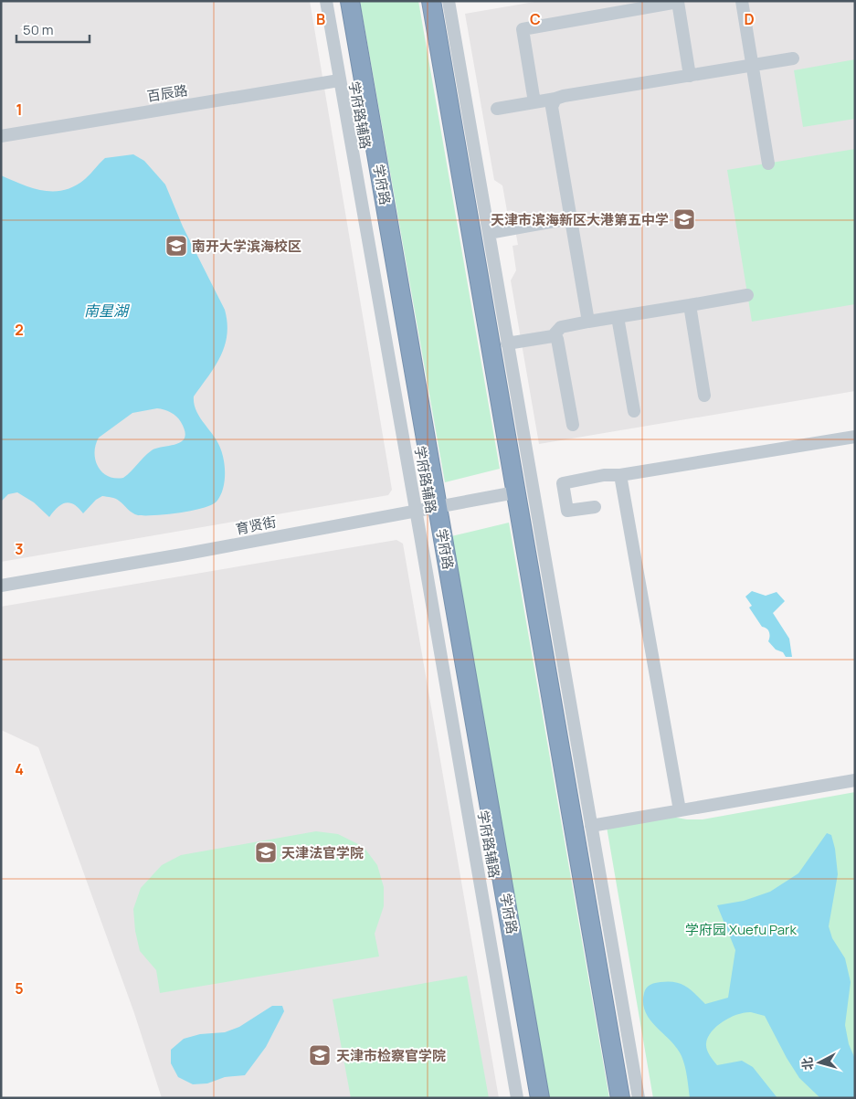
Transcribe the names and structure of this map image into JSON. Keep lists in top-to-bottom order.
{
  "streets": {
    "highway": ["学府路"],
    "street": ["百辰路", "学府路辅路", "育贤街"]
  },
  "crossings": [
    ["百辰路", "学府路辅路"],
    ["学府路辅路", "育贤街"],
    ["学府路", "育贤街"]
  ],
  "water": ["南星湖"],
  "parks": ["学府园 Xuefu Park"],
  "places": {
    "school or university": [
      "天津市滨海新区大港第五中学",
      "南开大学滨海校区",
      "天津法官学院",
      "天津市检察官学院"
    ]
  },
  "scale_bar": "50 m",
  "north": "left",
  "grid": {
    "columns": ["B", "C", "D"],
    "rows": [
      "1",
      "2",
      "3",
      "4",
      "5"
    ]
  }
}
